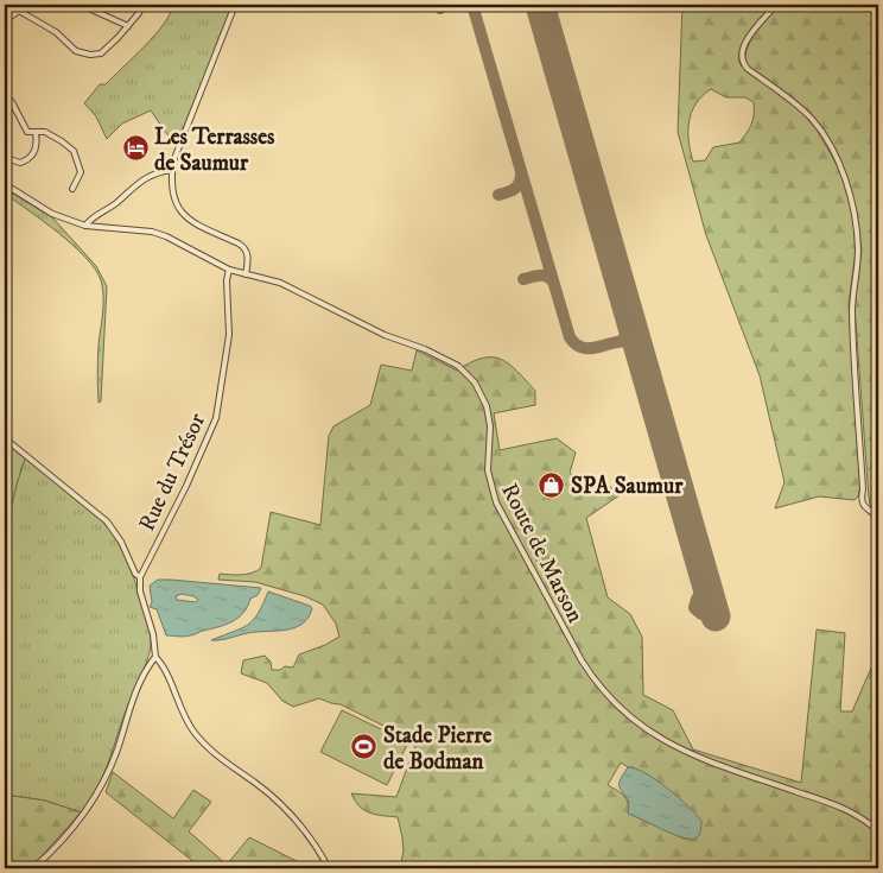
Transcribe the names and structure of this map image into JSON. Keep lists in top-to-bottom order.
{
  "streets": {
    "street": ["Rue du Trésor", "Route de Marson"]
  },
  "crossings": [
    ["Rue du Trésor", "Route de Marson"]
  ],
  "places": {
    "hotel": ["Les Terrasses de Saumur"],
    "shop": ["SPA Saumur"],
    "sports": ["Stade Pierre de Bodman"]
  }
}
